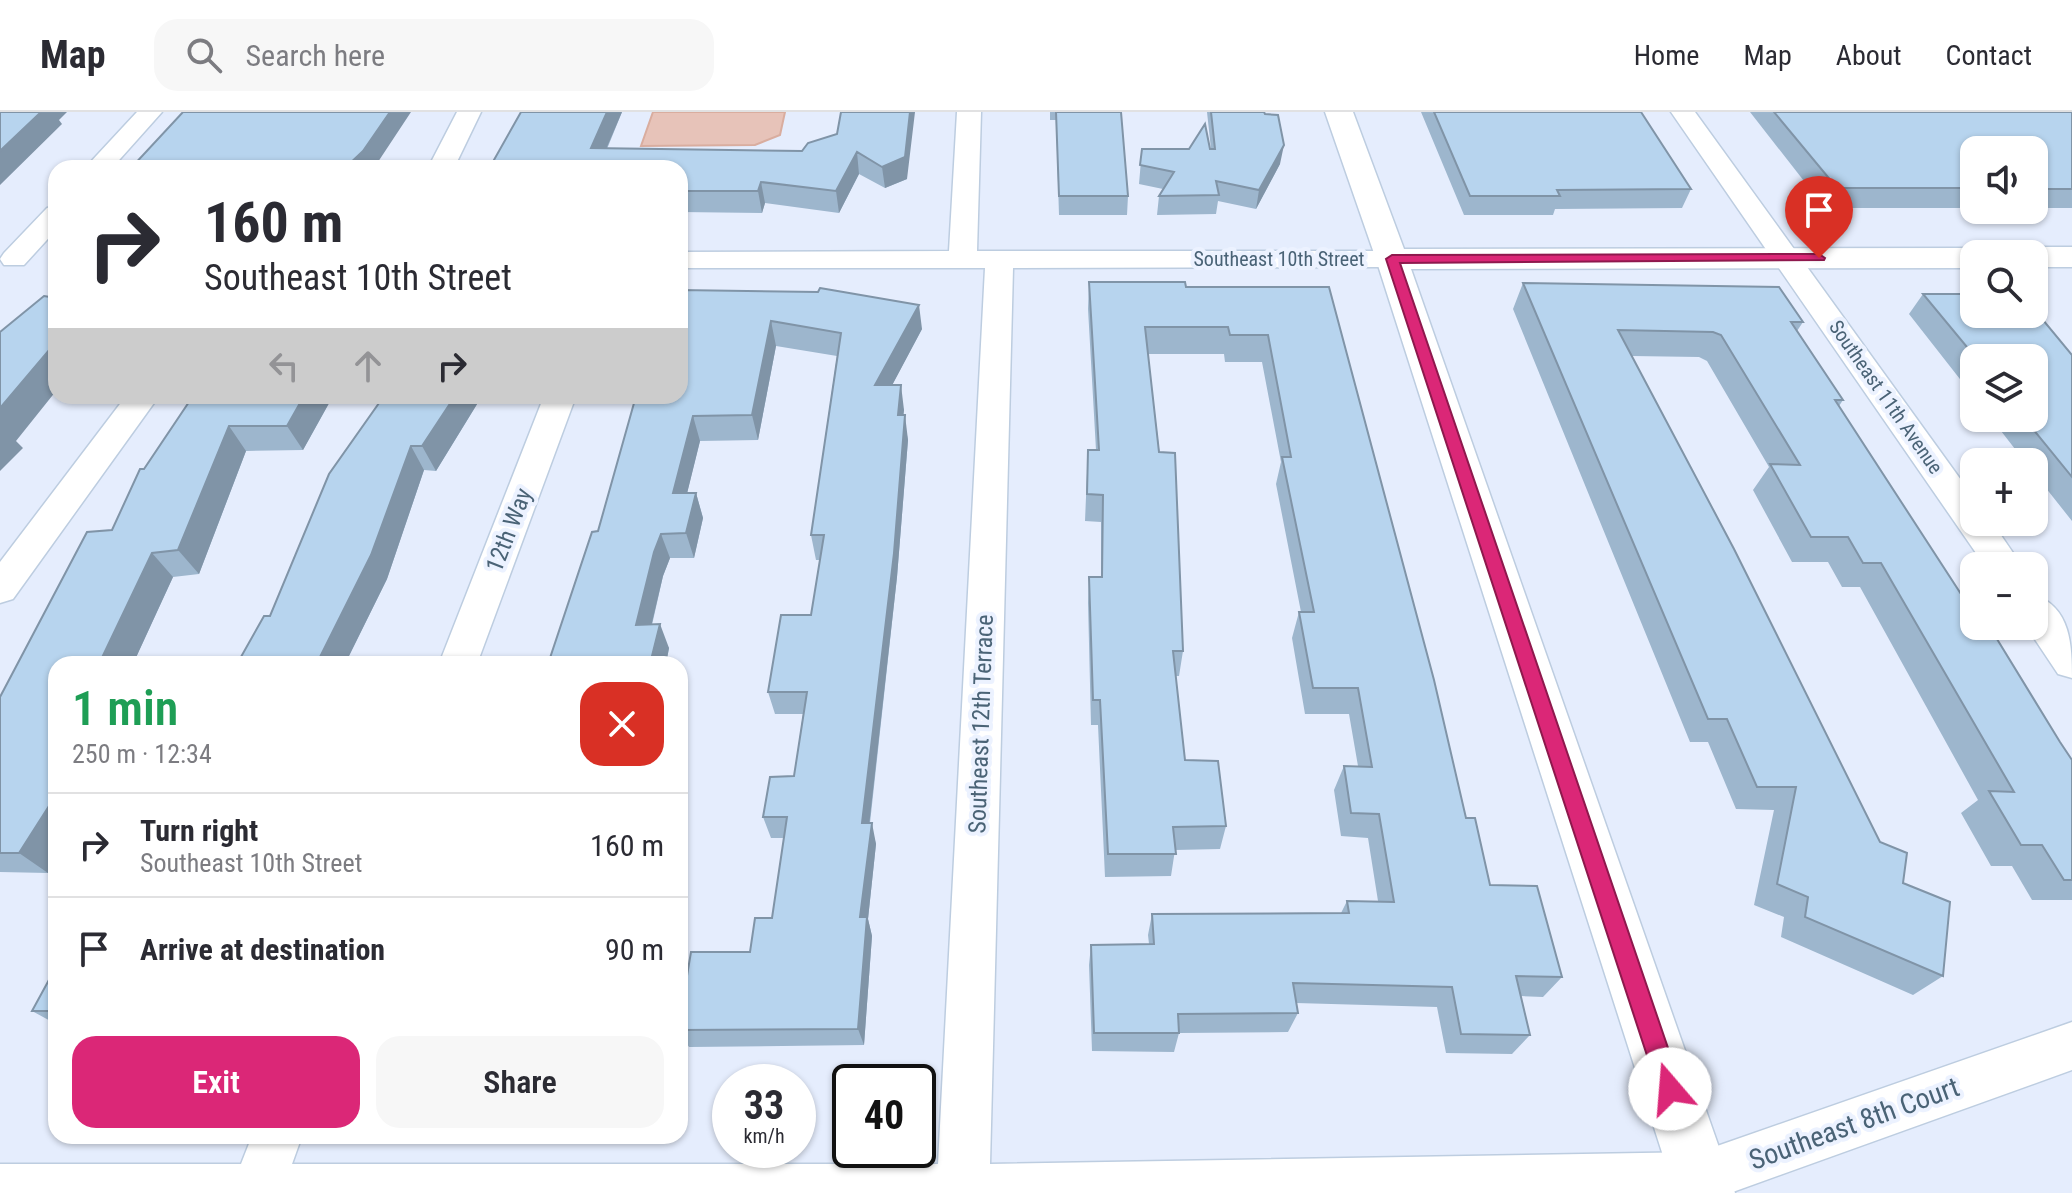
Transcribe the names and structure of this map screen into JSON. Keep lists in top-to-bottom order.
{
  "streets": {
    "street": [
      "Southeast 10th Street",
      "Southeast 11th Avenue",
      "12th Way",
      "Southeast 12th Terrace",
      "Southeast 8th Court"
    ]
  },
  "crossings": [
    ["Southeast 10th Street", "Southeast 11th Avenue"],
    ["Southeast 10th Street", "Southeast 12th Terrace"],
    ["Southeast 12th Terrace", "Southeast 8th Court"]
  ],
  "page": {
    "header": "Map",
    "search": "Search here",
    "nav": [
      "Home",
      "Map",
      "About",
      "Contact"
    ],
    "map_buttons": ["+", "−"],
    "turn": ["160 m", "Southeast 10th Street"],
    "heading": ["1 min", "250 m · 12:34"],
    "list": [
      {
        "name": "Turn right",
        "note": "Southeast 10th Street",
        "value": "160 m"
      },
      {
        "name": "Arrive at destination",
        "value": "90 m"
      }
    ],
    "buttons": ["Exit", "Share"],
    "speed": "33 km/h",
    "limit": "40"
  }
}
